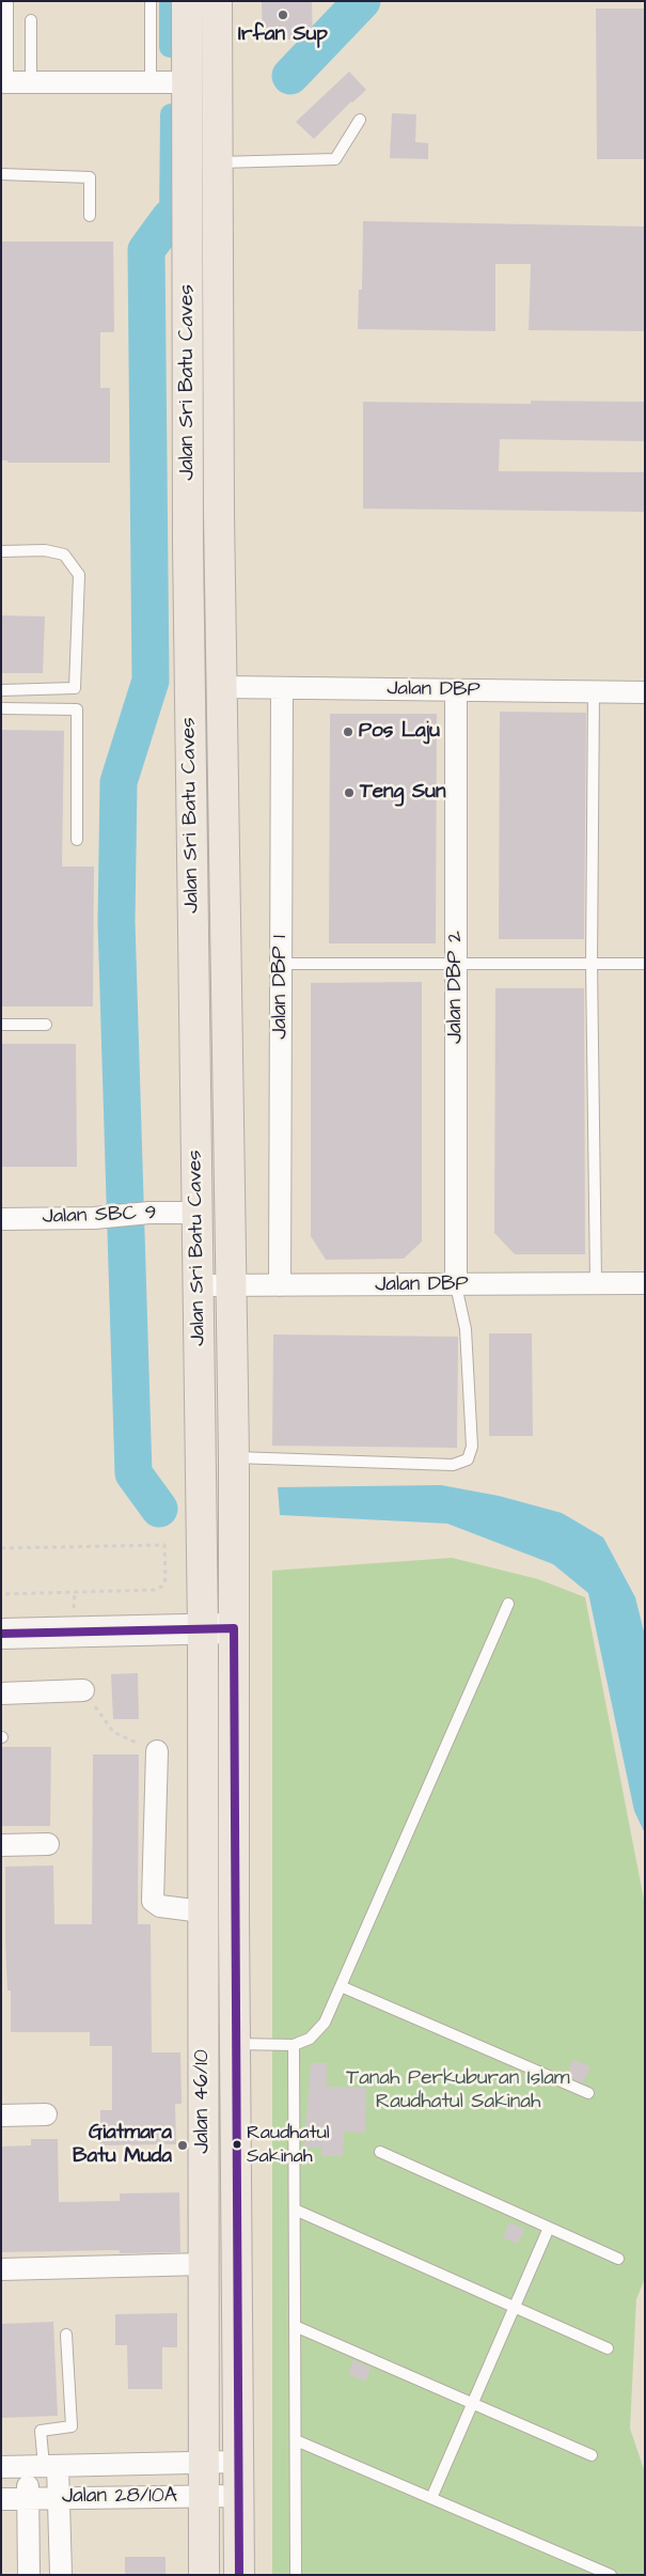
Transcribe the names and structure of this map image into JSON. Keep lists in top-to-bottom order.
{
  "streets": {
    "main road": ["Jalan Sri Batu Caves", "Jalan 46/10"],
    "street": [
      "Jalan DBP",
      "Jalan DBP 1",
      "Jalan DBP 2",
      "Jalan SBC 9",
      "Jalan 28/10A"
    ]
  },
  "crossings": [
    ["Jalan Sri Batu Caves", "Jalan DBP"],
    ["Jalan Sri Batu Caves", "Jalan SBC 9"],
    ["Jalan Sri Batu Caves", "Jalan 46/10"],
    ["Jalan DBP", "Jalan DBP 1"],
    ["Jalan DBP", "Jalan DBP 2"],
    ["Jalan 46/10", "Jalan 28/10A"]
  ],
  "parks": ["Tanah Perkuburan Islam Raudhatul Sakinah"],
  "places": [
    "Irfan Sup",
    "Pos Laju",
    "Teng Sun",
    "Raudhatul Sakinah",
    "Giatmara Batu Muda"
  ]
}
